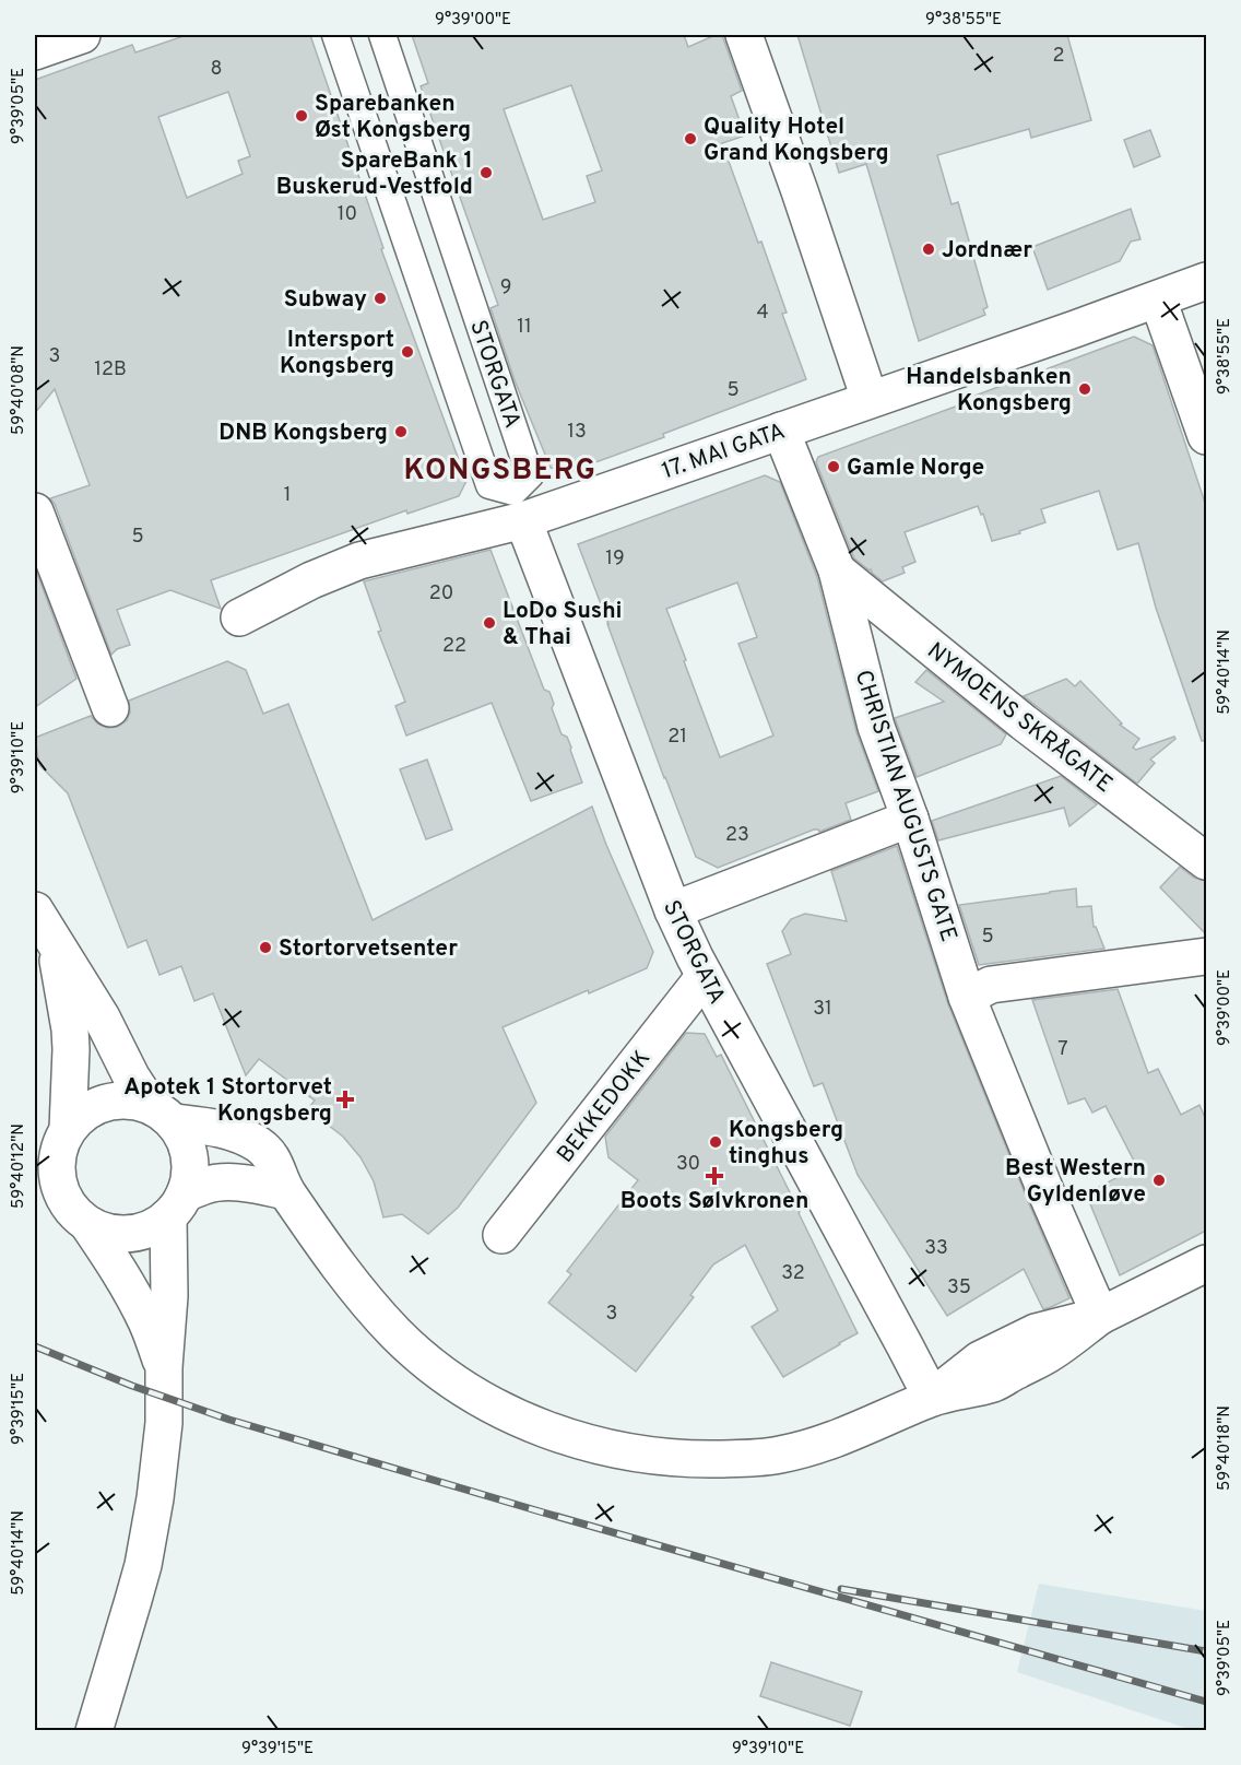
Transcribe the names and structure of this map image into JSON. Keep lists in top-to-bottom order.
{
  "streets": {
    "street": [
      "STORGATA",
      "17. MAI GATA",
      "NYMOENS SKRÅGATE",
      "CHRISTIAN AUGUSTS GATE",
      "BEKKEDOKK"
    ]
  },
  "crossings": [
    ["STORGATA", "17. MAI GATA"],
    ["STORGATA", "BEKKEDOKK"],
    ["17. MAI GATA", "CHRISTIAN AUGUSTS GATE"],
    ["NYMOENS SKRÅGATE", "CHRISTIAN AUGUSTS GATE"]
  ],
  "districts": ["KONGSBERG"],
  "places": {
    "other": [
      "Sparebanken Øst Kongsberg",
      "Quality Hotel Grand Kongsberg",
      "SpareBank 1 Buskerud-Vestfold",
      "Jordnær",
      "Subway",
      "Intersport Kongsberg",
      "Handelsbanken Kongsberg",
      "DNB Kongsberg",
      "Gamle Norge",
      "LoDo Sushi & Thai",
      "Stortorvetsenter",
      "Kongsberg tinghus",
      "Best Western Gyldenløve"
    ],
    "health": ["Apotek 1 Stortorvet Kongsberg", "Boots Sølvkronen"]
  },
  "house_numbers": [
    "2",
    "8",
    "10",
    "9",
    "4",
    "11",
    "3",
    "12B",
    "5",
    "13",
    "1",
    "5",
    "19",
    "20",
    "22",
    "21",
    "23",
    "5",
    "31",
    "7",
    "30",
    "33",
    "32",
    "35",
    "3"
  ],
  "coordinates": [
    "9°39'00\"E",
    "9°38'55\"E",
    "9°39'05\"E",
    "59°40'08\"N",
    "59°40'14\"N",
    "9°39'10\"E",
    "59°40'12\"N",
    "9°39'15\"E",
    "59°40'18\"N"
  ]
}
